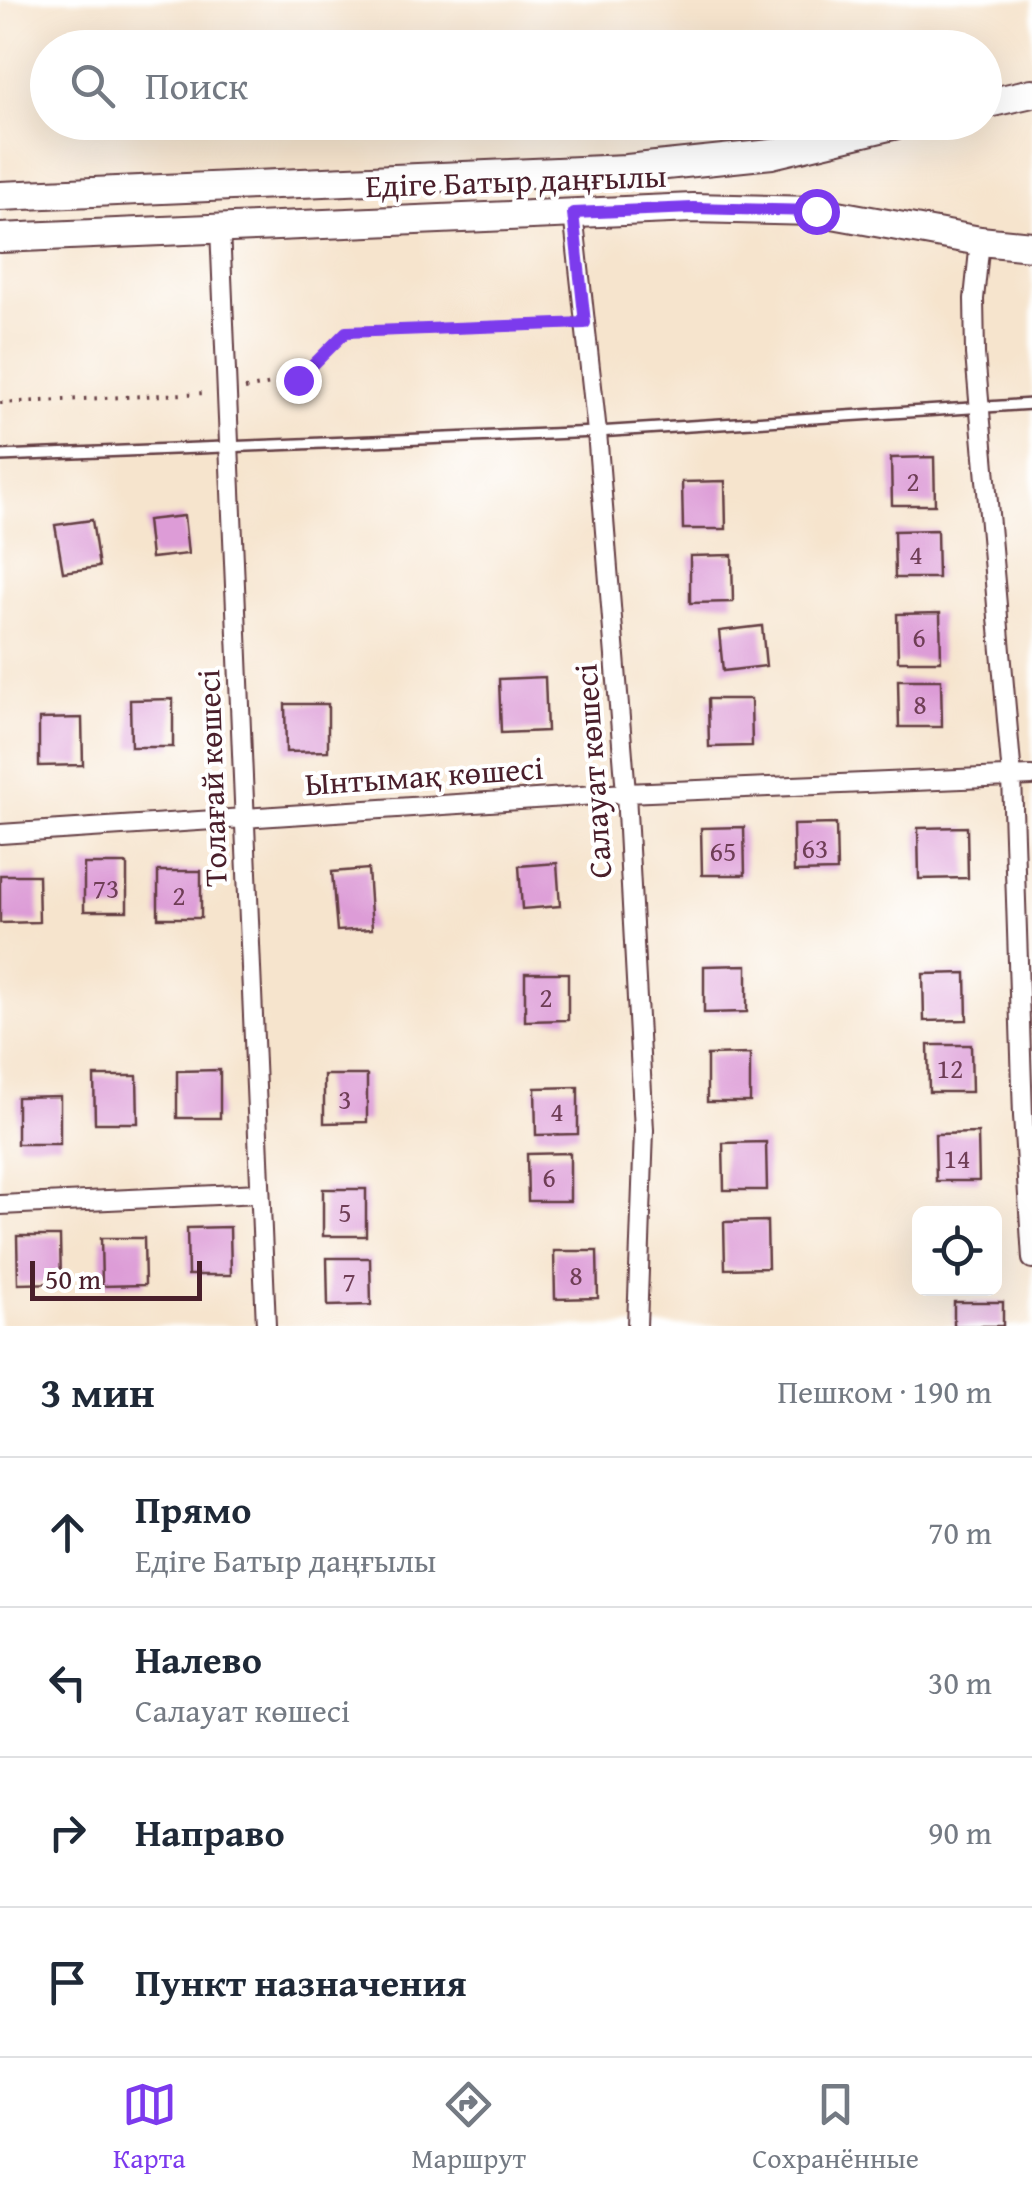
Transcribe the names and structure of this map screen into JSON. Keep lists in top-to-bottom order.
{
  "streets": {
    "main road": ["Едіге Батыр даңғылы"],
    "street": ["Салауат көшесі", "Ынтымақ көшесі", "Толағай көшесі"]
  },
  "crossings": [
    ["Едіге Батыр даңғылы", "Салауат көшесі"],
    ["Едіге Батыр даңғылы", "Толағай көшесі"],
    ["Салауат көшесі", "Ынтымақ көшесі"],
    ["Ынтымақ көшесі", "Толағай көшесі"]
  ],
  "house_numbers": [
    "2",
    "4",
    "6",
    "8",
    "63",
    "65",
    "73",
    "2",
    "2",
    "12",
    "3",
    "4",
    "14",
    "6",
    "5",
    "8",
    "7"
  ],
  "scale_bar": "50 m",
  "page": {
    "search": "Поиск",
    "scale": "50 m",
    "heading": ["3 мин", "Пешком · 190 m"],
    "list": [
      ["Прямо", "Едіге Батыр даңғылы", "70 m"],
      ["Налево", "Салауат көшесі", "30 m"],
      ["Направо", "90 m"],
      "Пункт назначения"
    ],
    "nav": ["Карта", "Маршрут", "Сохранённые"]
  }
}
